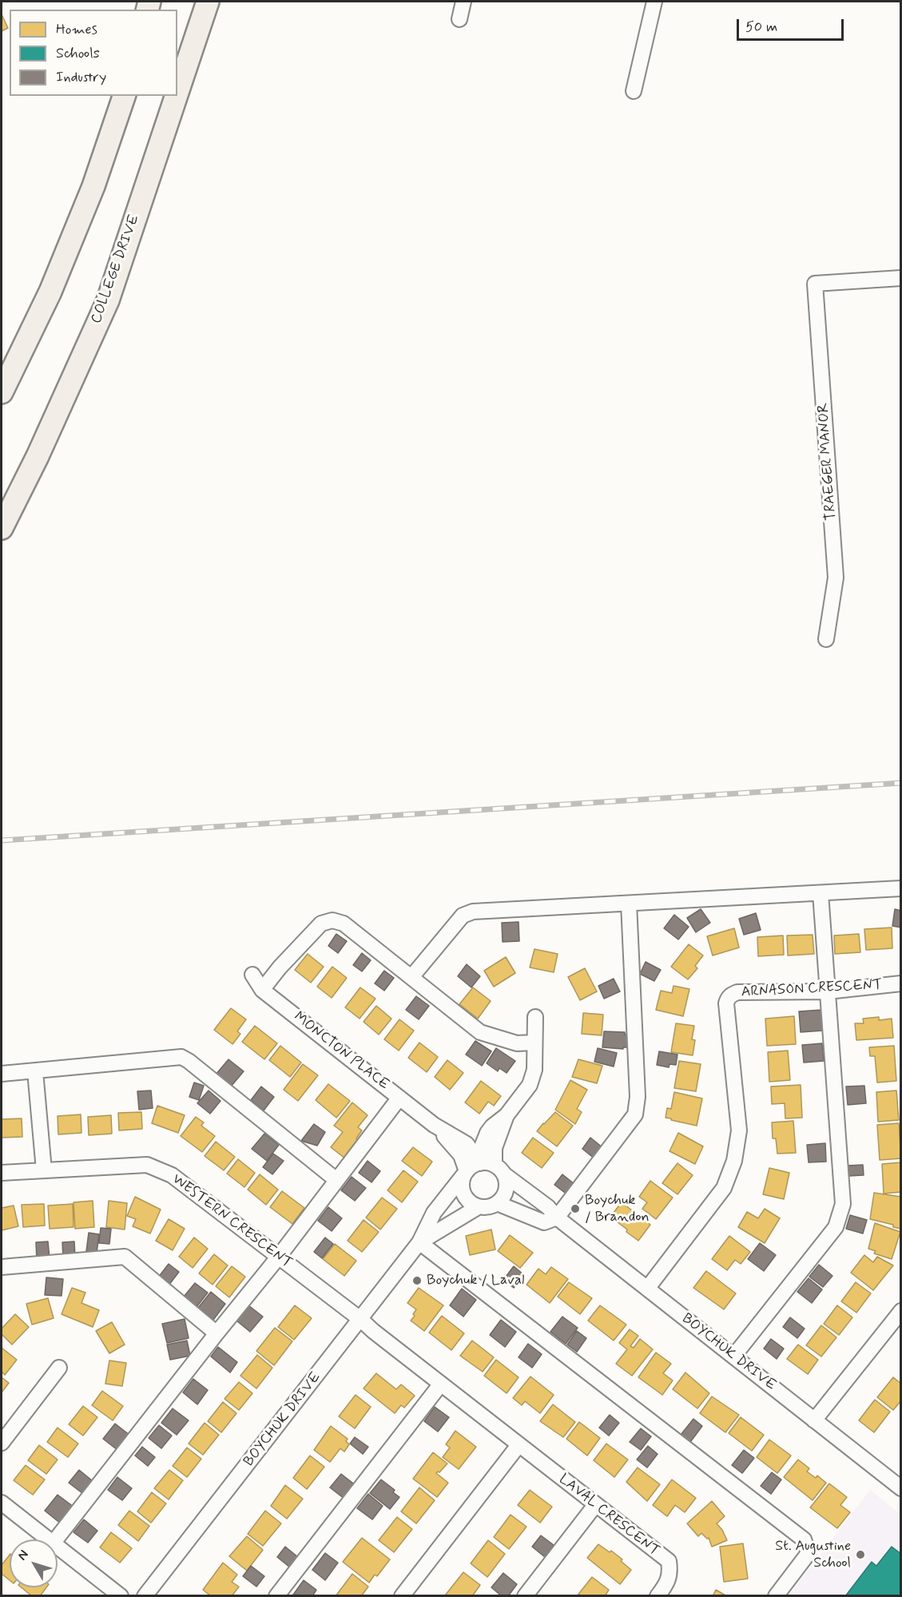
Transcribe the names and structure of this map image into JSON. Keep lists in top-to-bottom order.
{
  "streets": {
    "highway": ["COLLEGE DRIVE"],
    "street": [
      "TRAEGER MANOR",
      "ARNASON CRESCENT",
      "MONCTON PLACE",
      "WESTERN CRESCENT",
      "BOYCHUK DRIVE",
      "LAVAL CRESCENT"
    ]
  },
  "crossings": [
    ["ARNASON CRESCENT", "BOYCHUK DRIVE"],
    ["MONCTON PLACE", "BOYCHUK DRIVE"],
    ["WESTERN CRESCENT", "BOYCHUK DRIVE"],
    ["WESTERN CRESCENT", "LAVAL CRESCENT"],
    ["BOYCHUK DRIVE", "LAVAL CRESCENT"]
  ],
  "places": ["Boychuk / Brandon", "Boychuk / Laval", "St. Augustine School"],
  "legend": ["Homes", "Schools", "Industry"],
  "scale_bar": "50 m",
  "north": "top left"
}
